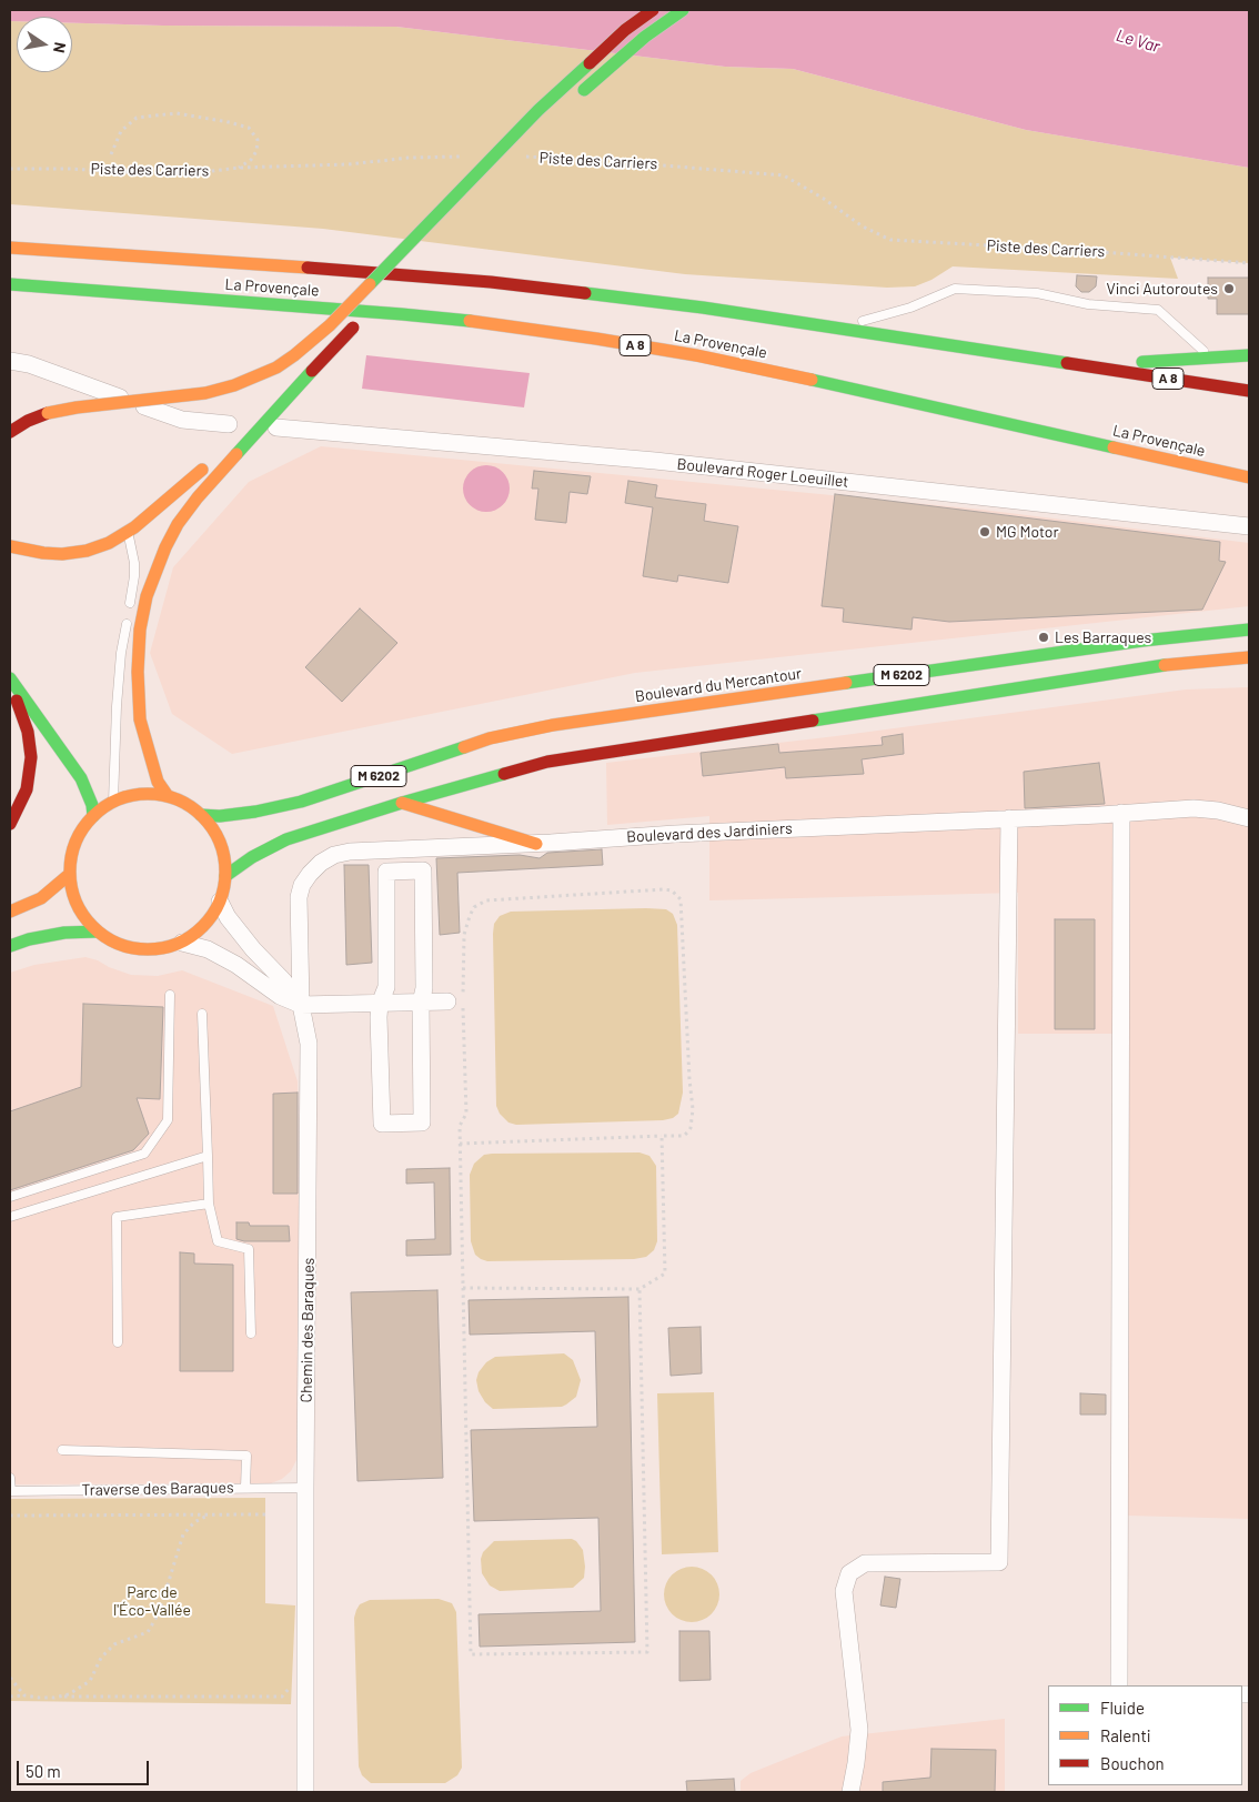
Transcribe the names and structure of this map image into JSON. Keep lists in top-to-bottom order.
{
  "streets": {
    "main road": [
      "La Provençale",
      "A 8",
      "M 6202",
      "Boulevard du Mercantour"
    ],
    "street": ["Boulevard Roger Loeuillet", "Boulevard des Jardiniers", "Chemin des Baraques"],
    "lane": ["Traverse des Baraques"],
    "path": ["Piste des Carriers"]
  },
  "crossings": [
    ["M 6202", "Boulevard du Mercantour"],
    ["Boulevard des Jardiniers", "Chemin des Baraques"],
    ["Chemin des Baraques", "Traverse des Baraques"]
  ],
  "water": ["Le Var"],
  "parks": ["Parc de l'Éco-Vallée"],
  "places": ["Vinci Autoroutes", "MG Motor", "Les Barraques"],
  "legend": ["Fluide", "Ralenti", "Bouchon"],
  "scale_bar": "50 m",
  "north": "right"
}
